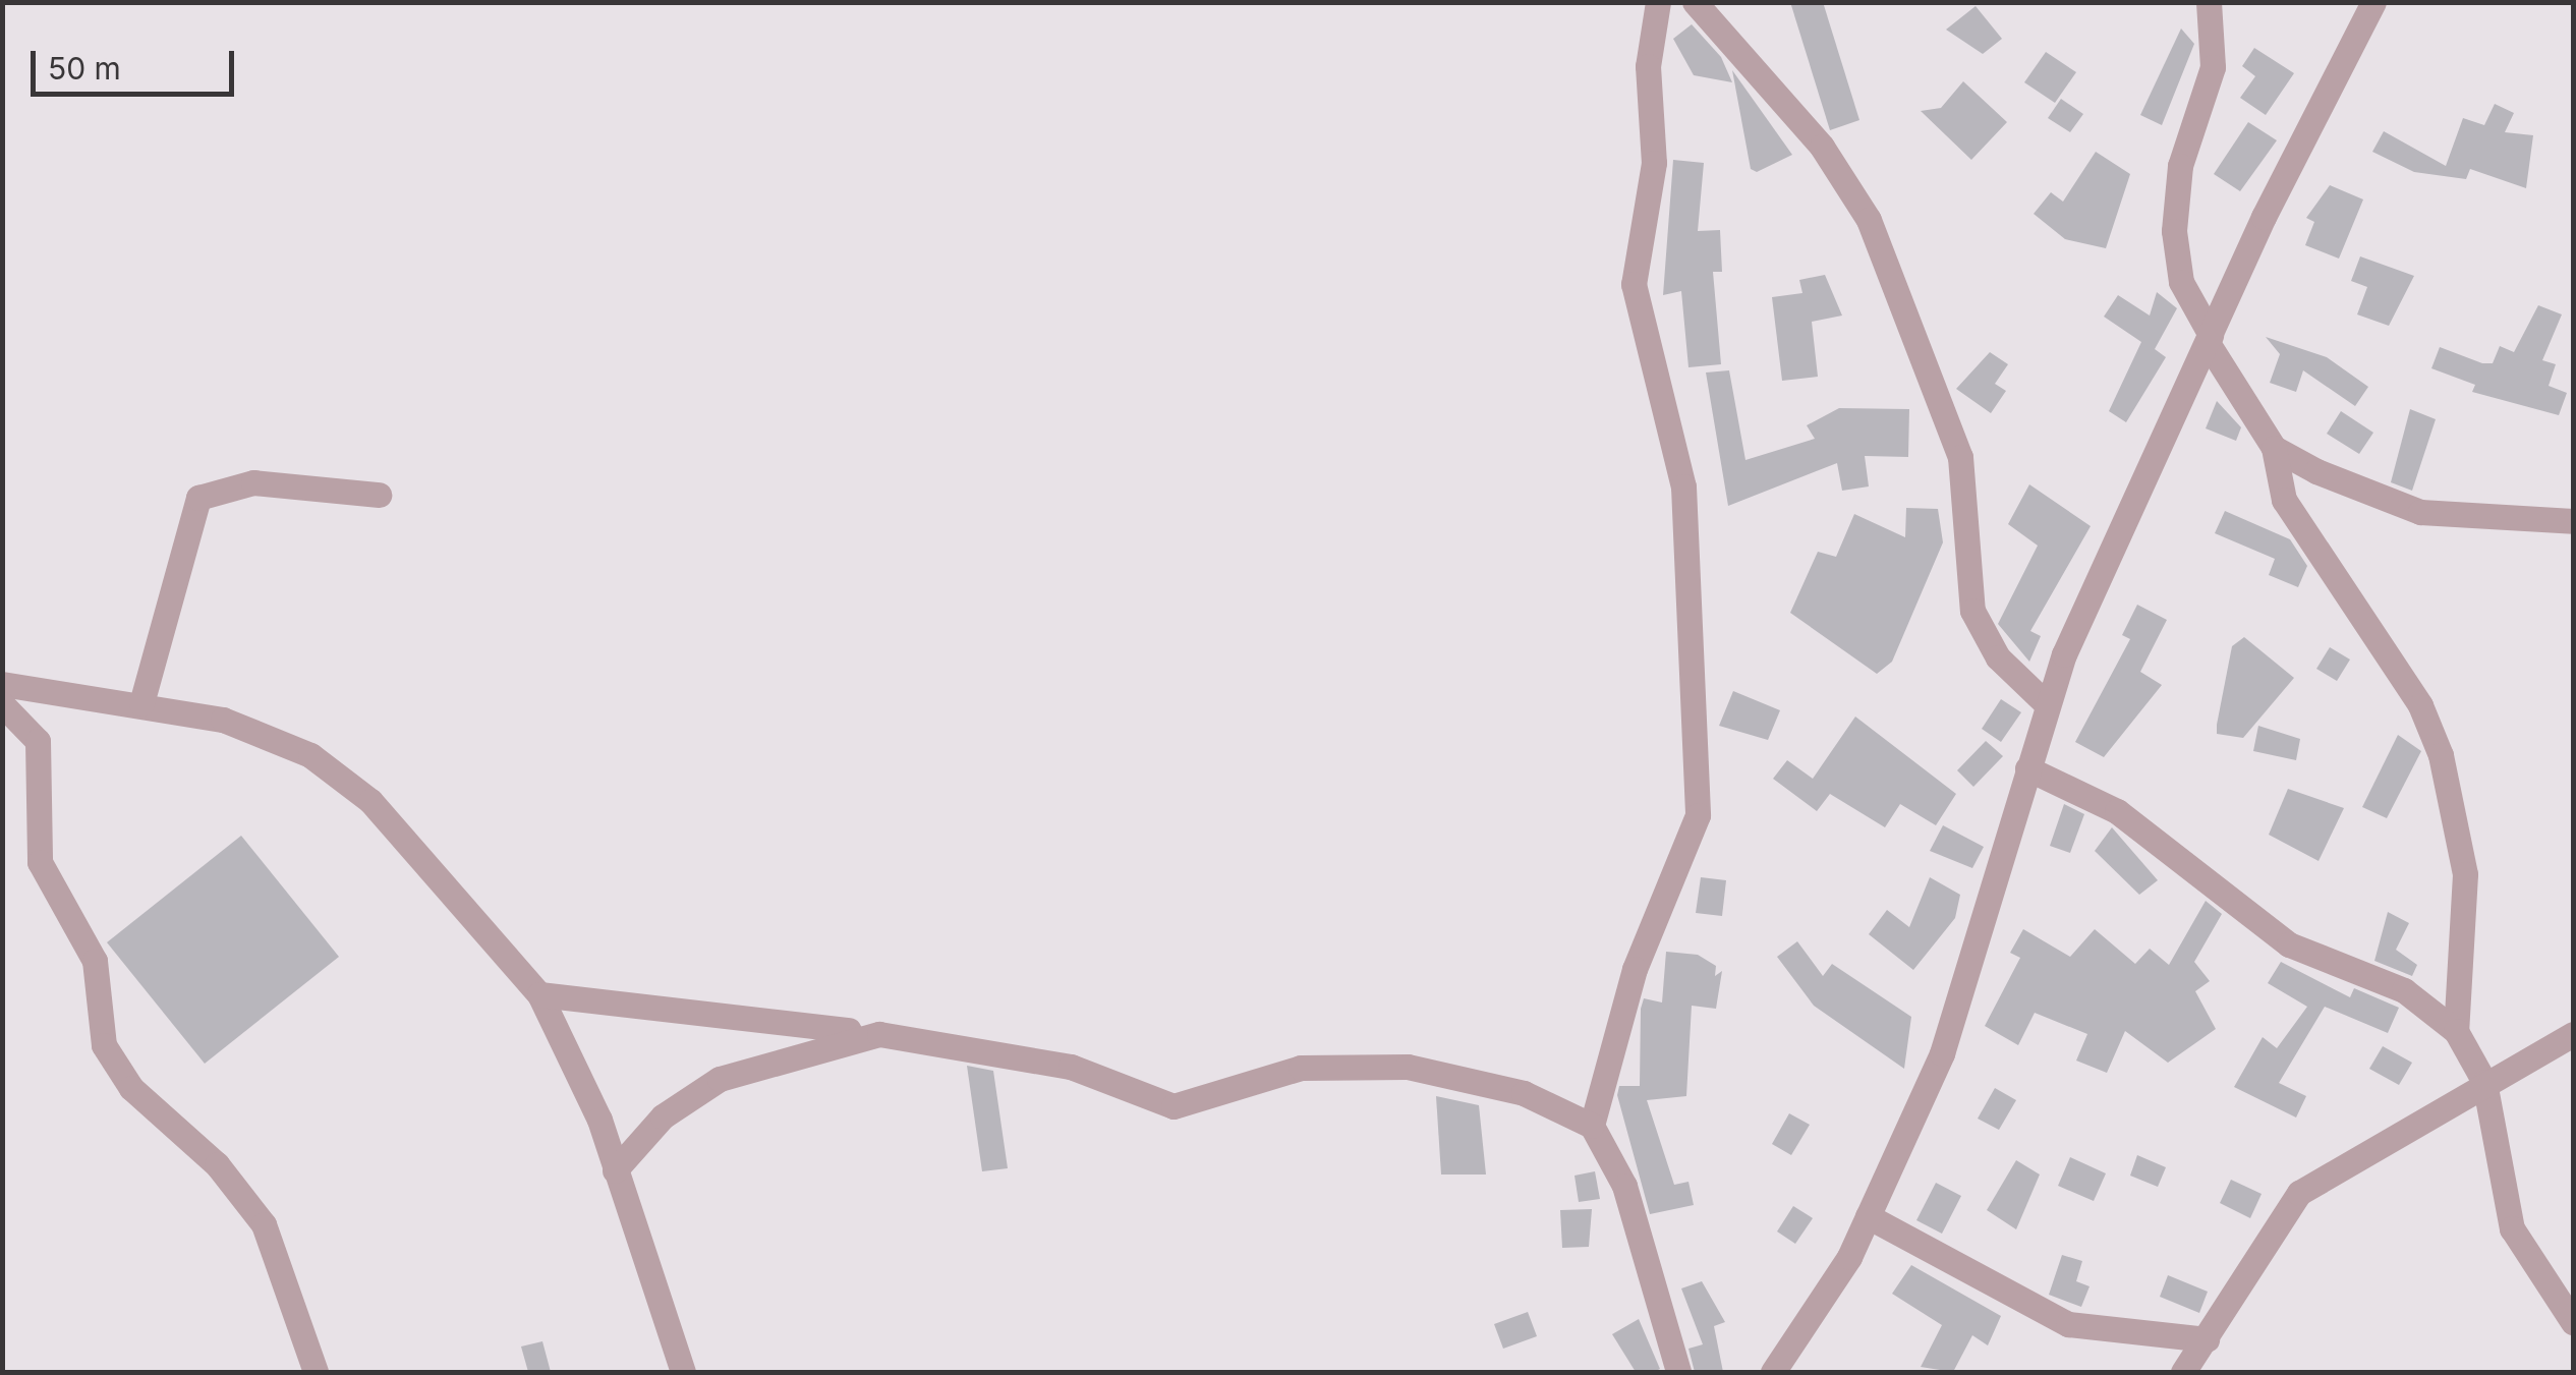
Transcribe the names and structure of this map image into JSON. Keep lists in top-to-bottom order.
{
  "scale_bar": "50 m"
}
